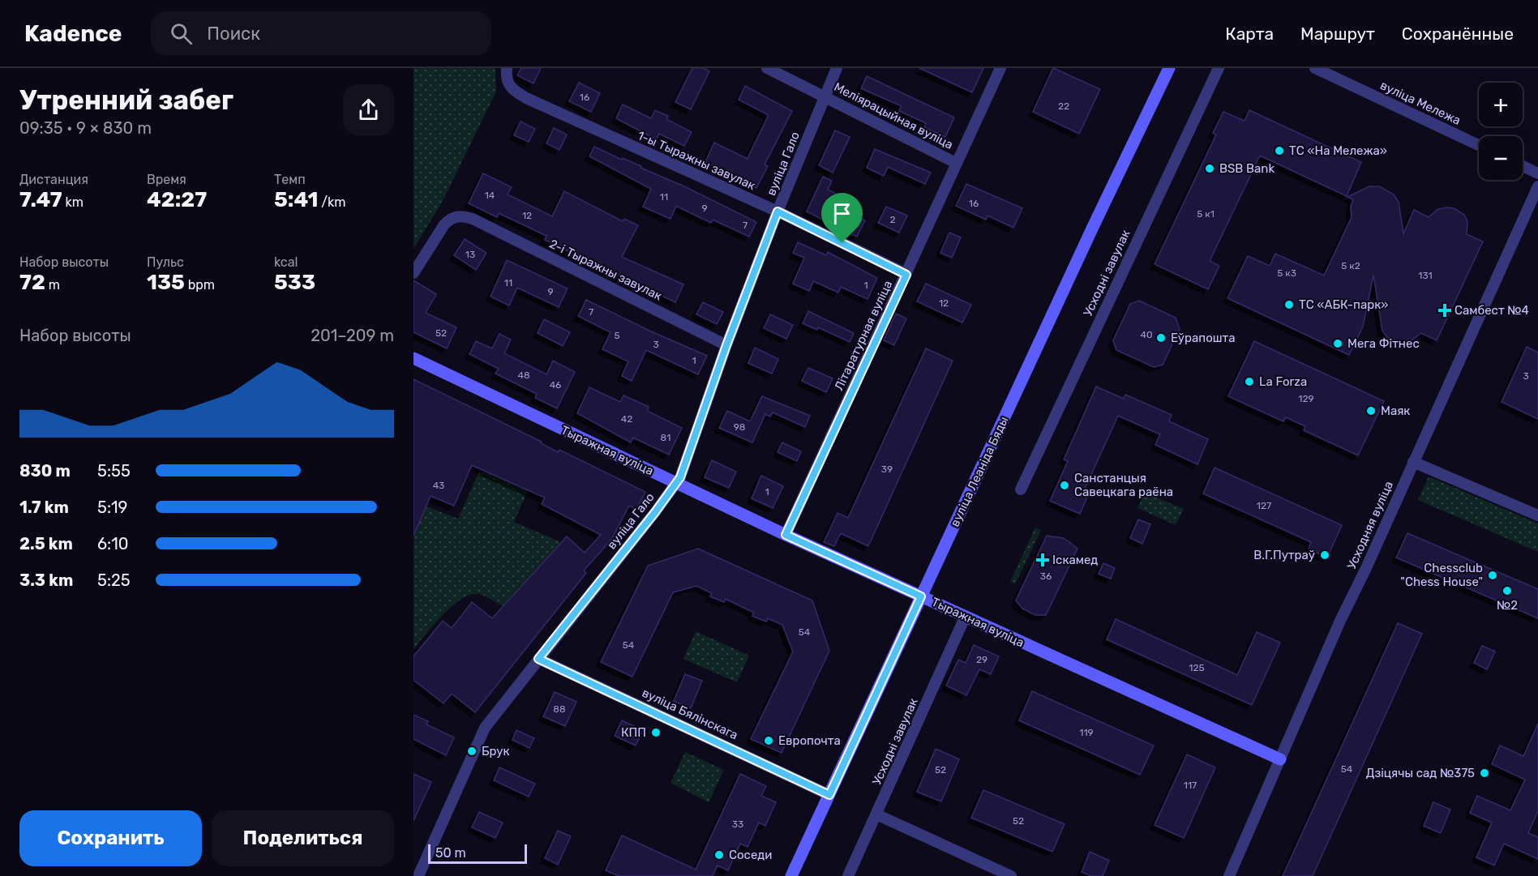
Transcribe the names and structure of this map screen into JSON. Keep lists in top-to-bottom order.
{
  "streets": {
    "street": [
      "вуліца Мележа",
      "Меліярацыйная вуліца",
      "1-ы Тыражны завулак",
      "вуліца Гало",
      "2-і Тыражны завулак",
      "Усходні завулак",
      "Літаратурная вуліца",
      "Тыражная вуліца",
      "вуліца Леаніда Бяды",
      "Усходняя вуліца",
      "вуліца Бялінскага"
    ]
  },
  "crossings": [
    ["Меліярацыйная вуліца", "вуліца Гало"],
    ["Меліярацыйная вуліца", "Літаратурная вуліца"],
    ["1-ы Тыражны завулак", "вуліца Гало"],
    ["1-ы Тыражны завулак", "Літаратурная вуліца"],
    ["вуліца Гало", "2-і Тыражны завулак"],
    ["вуліца Гало", "Тыражная вуліца"],
    ["вуліца Гало", "вуліца Бялінскага"],
    ["Усходні завулак", "Тыражная вуліца"],
    ["Літаратурная вуліца", "Тыражная вуліца"],
    ["Тыражная вуліца", "вуліца Леаніда Бяды"],
    ["Тыражная вуліца", "Усходняя вуліца"],
    ["вуліца Леаніда Бяды", "вуліца Бялінскага"]
  ],
  "places": {
    "other": [
      "ТС «На Мележа»",
      "BSB Bank",
      "ТС «АБК-парк»",
      "Еўрапошта",
      "Мега Фітнес",
      "La Forza",
      "Маяк",
      "Санстанцыя Савецкага раёна",
      "В.Г.Путраў",
      "Chessclub \"Chess House\"",
      "№2",
      "КПП",
      "Европочта",
      "Брук",
      "Дзіцячы сад №375",
      "Соседи"
    ],
    "health": ["Самбест №4", "Іскамед"]
  },
  "house_numbers": [
    "16",
    "22",
    "14",
    "11",
    "16",
    "9",
    "5 к1",
    "12",
    "2",
    "7",
    "13",
    "5 к2",
    "5 к3",
    "131",
    "11",
    "1",
    "9",
    "12",
    "7",
    "52",
    "40",
    "5",
    "3",
    "1",
    "48",
    "3",
    "46",
    "129",
    "42",
    "98",
    "81",
    "39",
    "43",
    "1",
    "127",
    "36",
    "54",
    "54",
    "29",
    "125",
    "88",
    "119",
    "54",
    "52",
    "117",
    "52",
    "33"
  ],
  "scale_bar": "50 m",
  "page": {
    "header": "Kadence",
    "search": "Поиск",
    "nav": ["Карта", "Маршрут", "Сохранённые"],
    "heading": ["Утренний забег", "09:35 · 9 × 830 m"],
    "map_buttons": ["+", "−"],
    "stats": [
      ["Дистанция", "7.47 km"],
      ["Время", "42:27"],
      ["Темп", "5:41 /km"],
      ["Набор высоты", "72 m"],
      ["Пульс", "135 bpm"],
      ["kcal", "533"]
    ],
    "chart": ["Набор высоты", "201–209 m"],
    "list": [
      {
        "name": "830 m",
        "note": "5:55"
      },
      {
        "name": "1.7 km",
        "note": "5:19"
      },
      {
        "name": "2.5 km",
        "note": "6:10"
      },
      {
        "name": "3.3 km",
        "note": "5:25"
      }
    ],
    "buttons": ["Сохранить", "Поделиться"],
    "scale": "50 m"
  }
}
